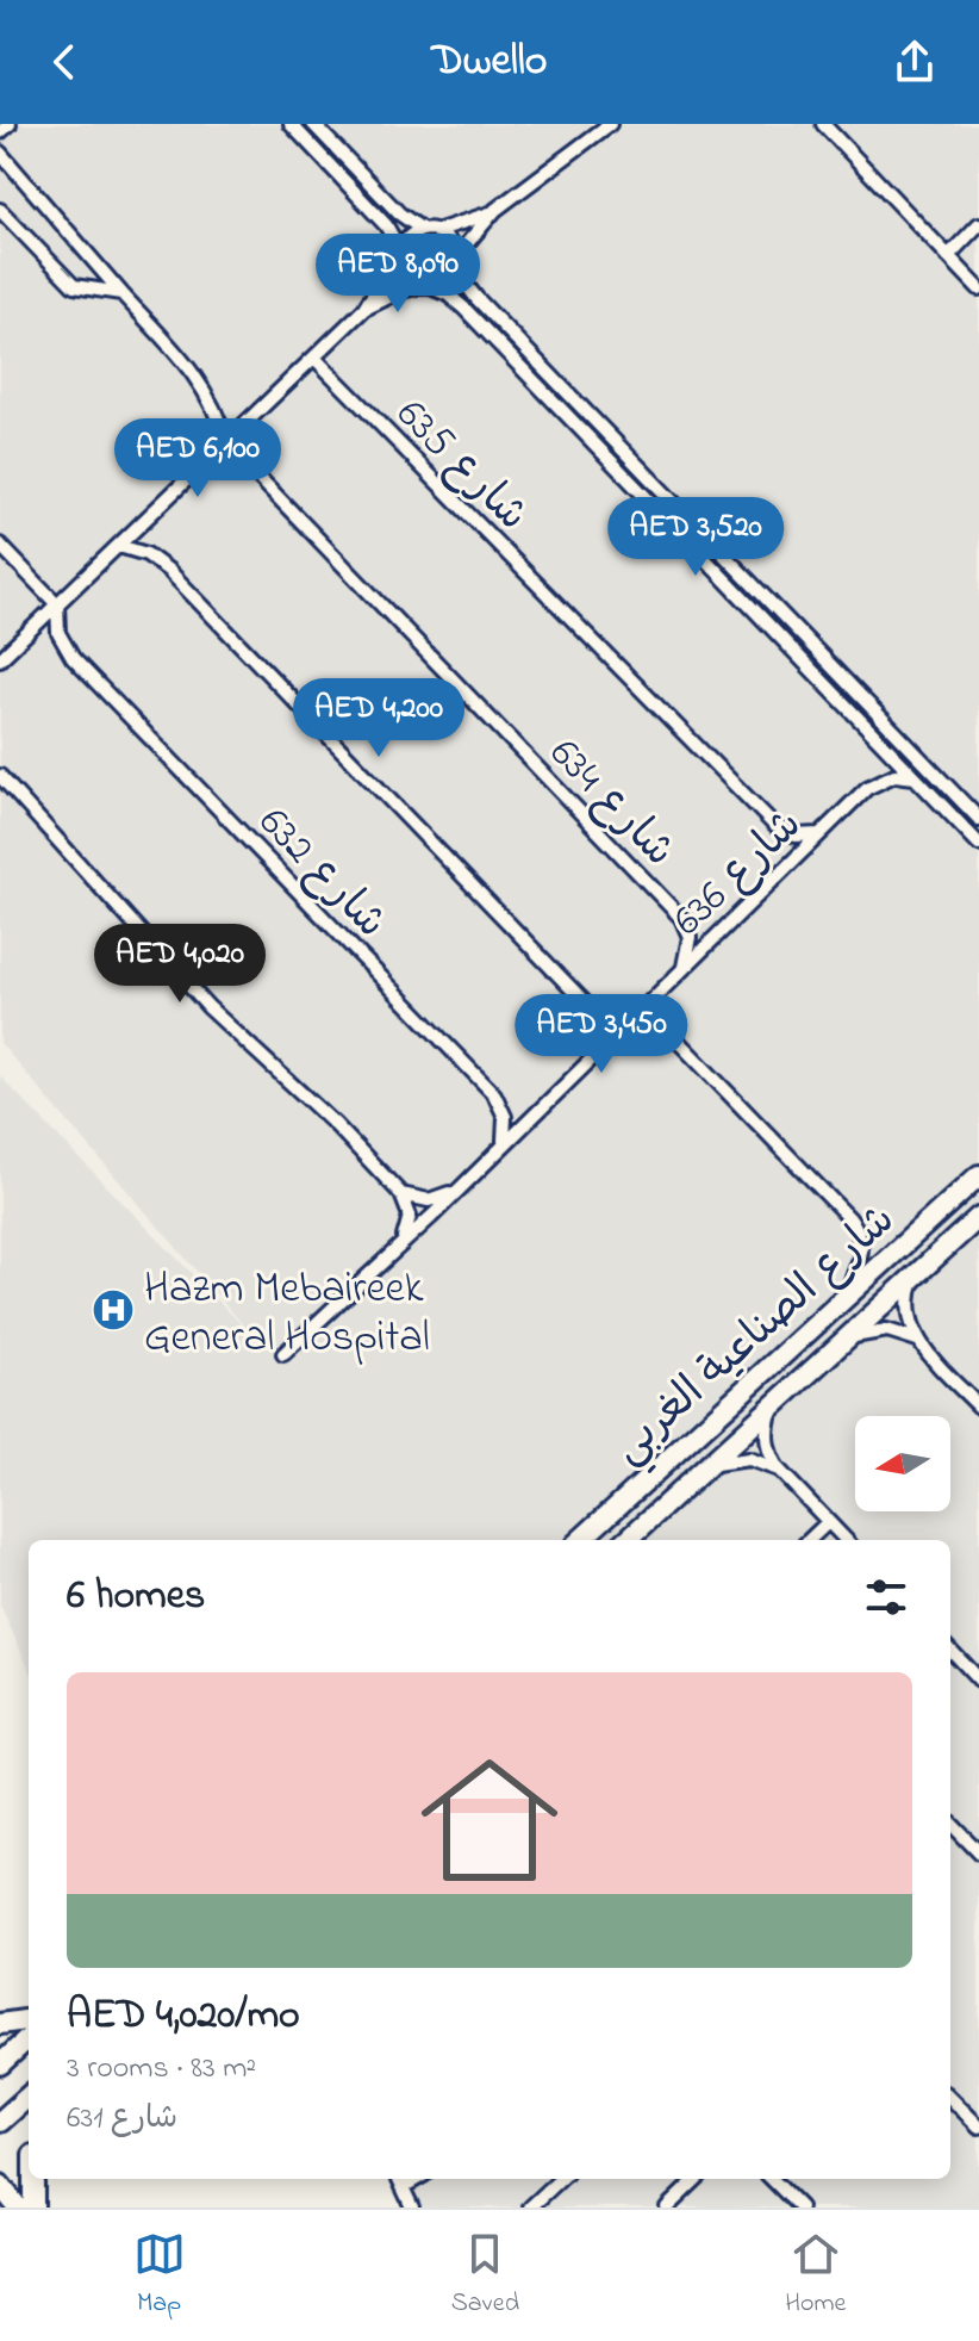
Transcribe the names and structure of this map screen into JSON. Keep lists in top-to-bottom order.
{
  "streets": {
    "main road": ["شارع الصناعية الغربي"],
    "street": [
      "شارع 635",
      "شارع 634",
      "شارع 632",
      "شارع 636"
    ]
  },
  "crossings": [
    ["شارع 635", "شارع 636"],
    ["شارع 634", "شارع 636"],
    ["شارع 632", "شارع 636"]
  ],
  "places": {
    "hospital": ["Hazm Mebaireek General Hospital"]
  },
  "north": "left",
  "page": {
    "header": "Dwello",
    "price": [
      "AED 8,090",
      "AED 6,100",
      "AED 3,520",
      "AED 4,200",
      "AED 4,020",
      "AED 3,450"
    ],
    "heading": "6 homes",
    "list": [
      {
        "name": "AED 4,020/mo",
        "note": "3 rooms · 83 m² · شارع 631"
      }
    ],
    "tabs": ["Map", "Saved", "Home"]
  }
}
